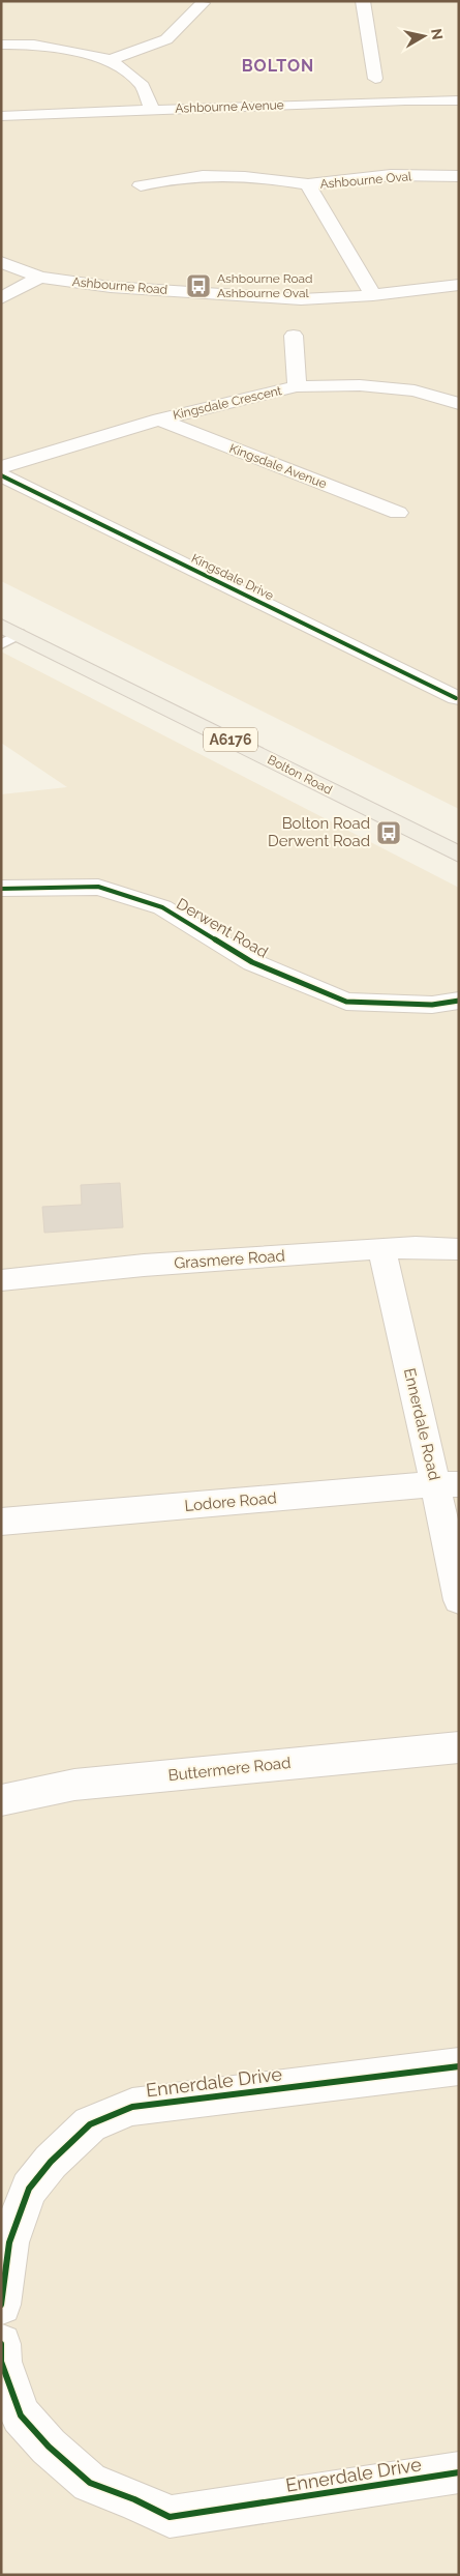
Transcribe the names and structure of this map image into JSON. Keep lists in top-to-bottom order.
{
  "streets": {
    "main road": ["A6176", "Bolton Road"],
    "street": [
      "Ashbourne Avenue",
      "Ashbourne Oval",
      "Ashbourne Road",
      "Kingsdale Crescent",
      "Kingsdale Avenue",
      "Kingsdale Drive",
      "Derwent Road",
      "Grasmere Road",
      "Ennerdale Road",
      "Lodore Road",
      "Buttermere Road",
      "Ennerdale Drive"
    ]
  },
  "crossings": [
    ["Ashbourne Oval", "Ashbourne Road"],
    ["Kingsdale Crescent", "Kingsdale Avenue"],
    ["Grasmere Road", "Ennerdale Road"],
    ["Ennerdale Road", "Lodore Road"]
  ],
  "districts": ["BOLTON"],
  "places": {
    "bus stop": ["Ashbourne Road Ashbourne Oval", "Bolton Road Derwent Road"]
  },
  "north": "right"
}
